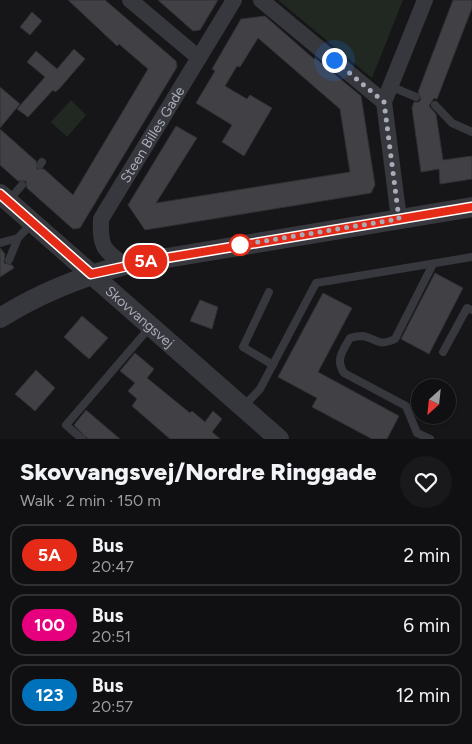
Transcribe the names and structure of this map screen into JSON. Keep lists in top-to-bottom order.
{
  "streets": {
    "street": ["Steen Billes Gade", "Skovvangsvej"]
  },
  "lines": ["bus line 5A"],
  "north": "bottom left",
  "page": {
    "on_map": "5A",
    "heading": ["Skovvangsvej/Nordre Ringgade", "Walk · 2 min · 150 m"],
    "list": [
      {
        "mark": "5A",
        "name": "Bus",
        "note": "20:47",
        "value": "2 min"
      },
      {
        "mark": "100",
        "name": "Bus",
        "note": "20:51",
        "value": "6 min"
      },
      {
        "mark": "123",
        "name": "Bus",
        "note": "20:57",
        "value": "12 min"
      }
    ]
  }
}
